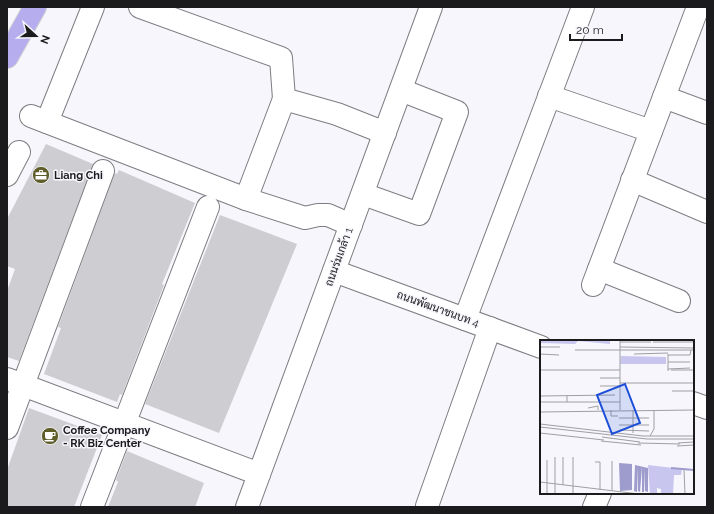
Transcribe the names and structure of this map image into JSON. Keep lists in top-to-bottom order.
{
  "streets": {
    "street": ["ถนนร่มเกล้า 1", "ถนนพัฒนาชนบท 4"]
  },
  "crossings": [
    ["ถนนร่มเกล้า 1", "ถนนพัฒนาชนบท 4"]
  ],
  "places": {
    "office": ["Liang Chi"],
    "cafe": ["Coffee Company - RK Biz Center"]
  },
  "scale_bar": "20 m",
  "north": "right"
}
